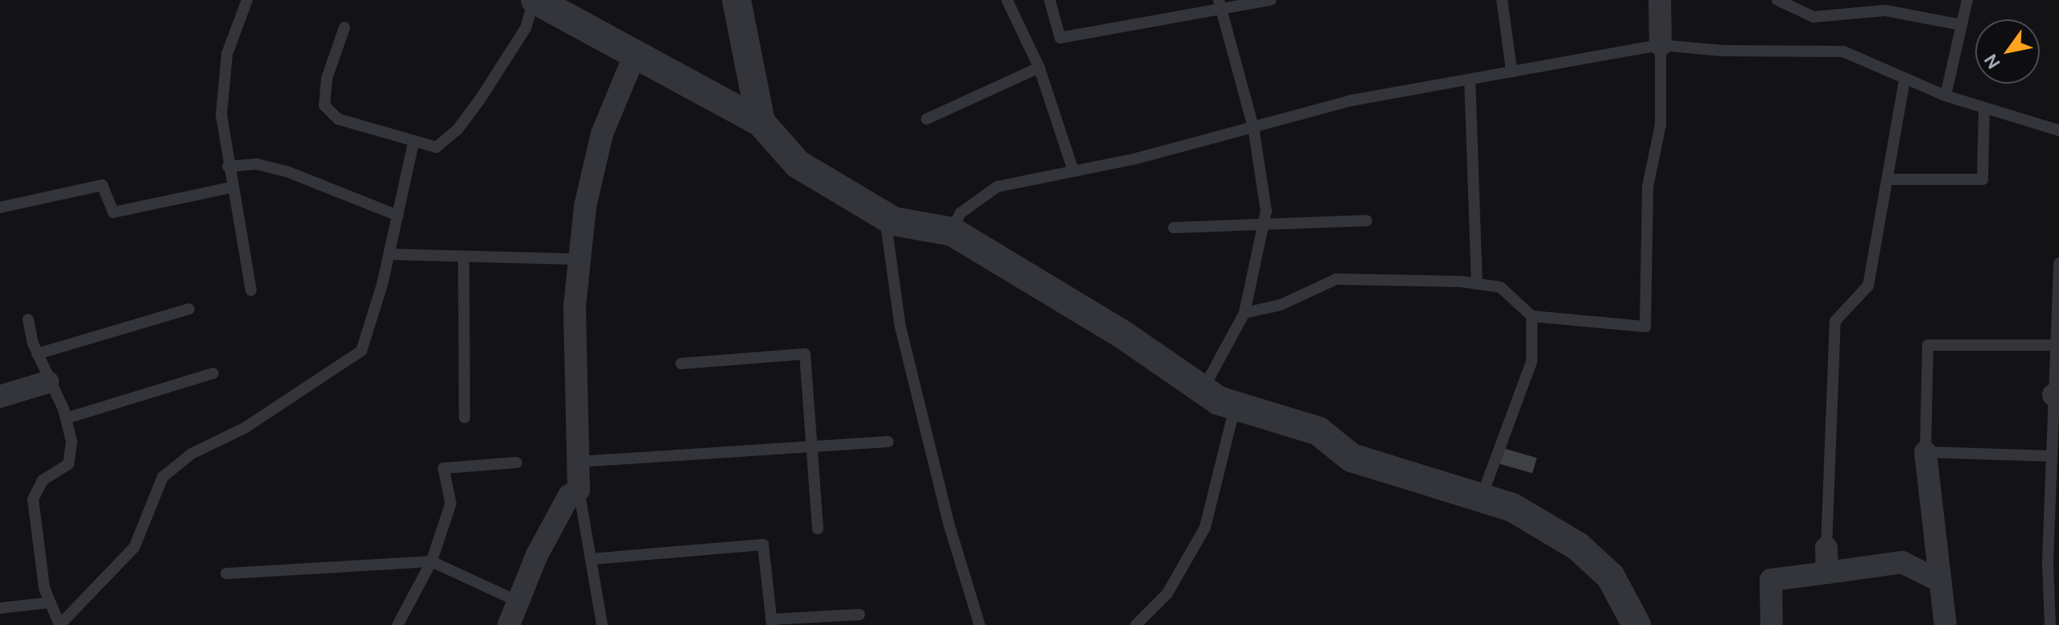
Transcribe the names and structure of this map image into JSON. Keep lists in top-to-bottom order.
{
  "north": "bottom left"
}
